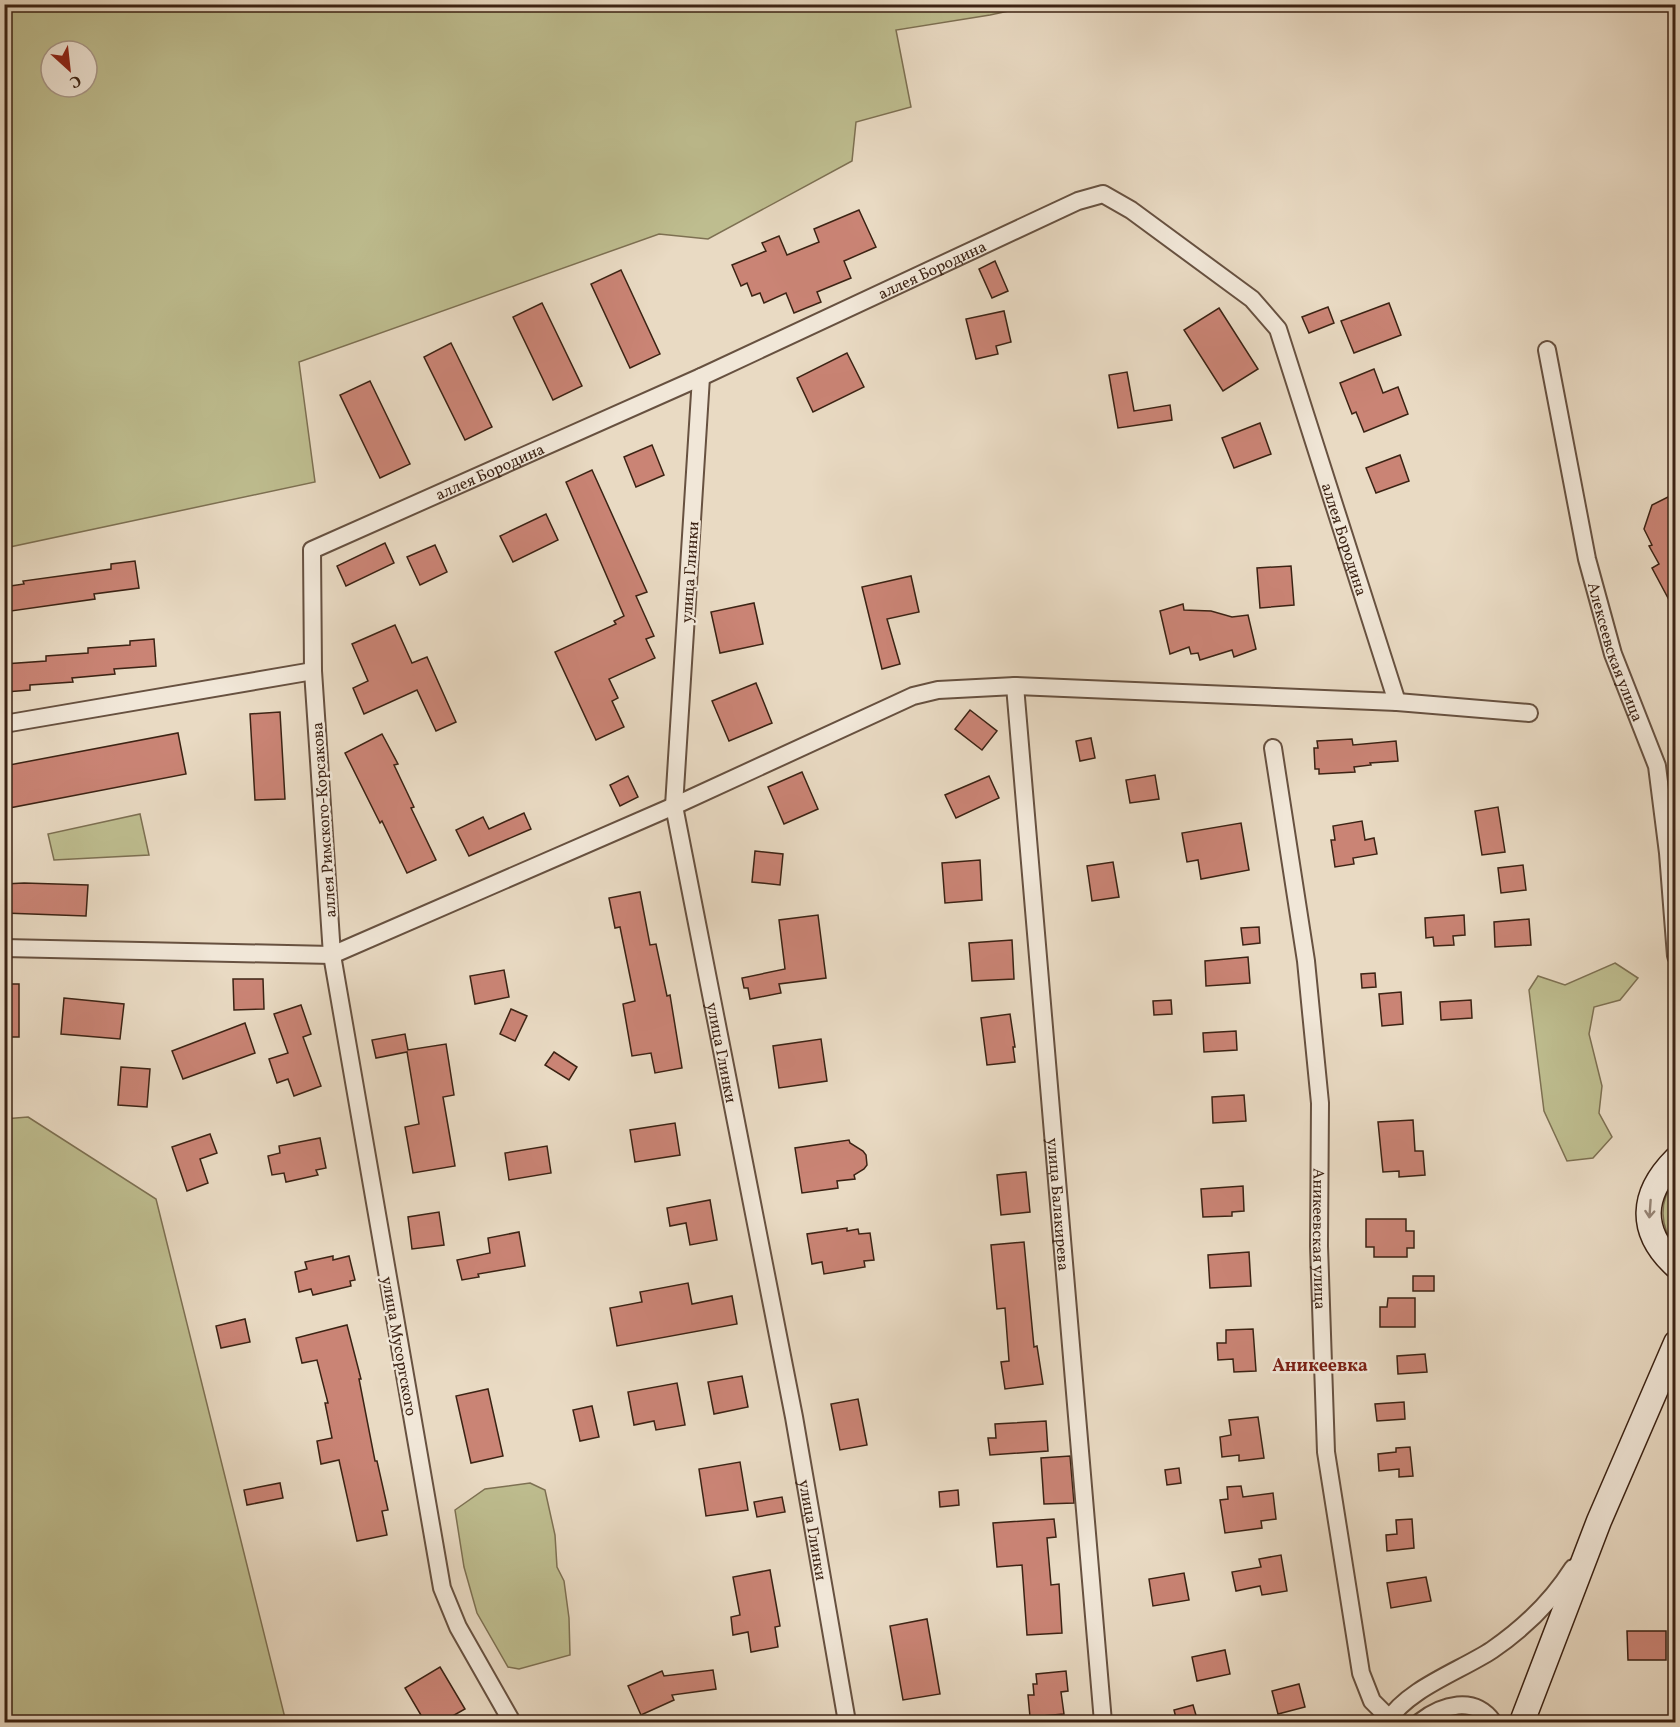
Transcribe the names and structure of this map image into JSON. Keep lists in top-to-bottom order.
{
  "streets": {
    "street": [
      "аллея Бородина",
      "улица Глинки",
      "Алексеевская улица",
      "аллея Римского-Корсакова",
      "улица Балакирева",
      "Аникеевская улица",
      "улица Мусоргского"
    ]
  },
  "crossings": [
    ["аллея Бородина", "улица Глинки"],
    ["аллея Бородина", "аллея Римского-Корсакова"],
    ["аллея Римского-Корсакова", "улица Мусоргского"]
  ],
  "districts": ["Аникеевка"],
  "north": "bottom right"
}
